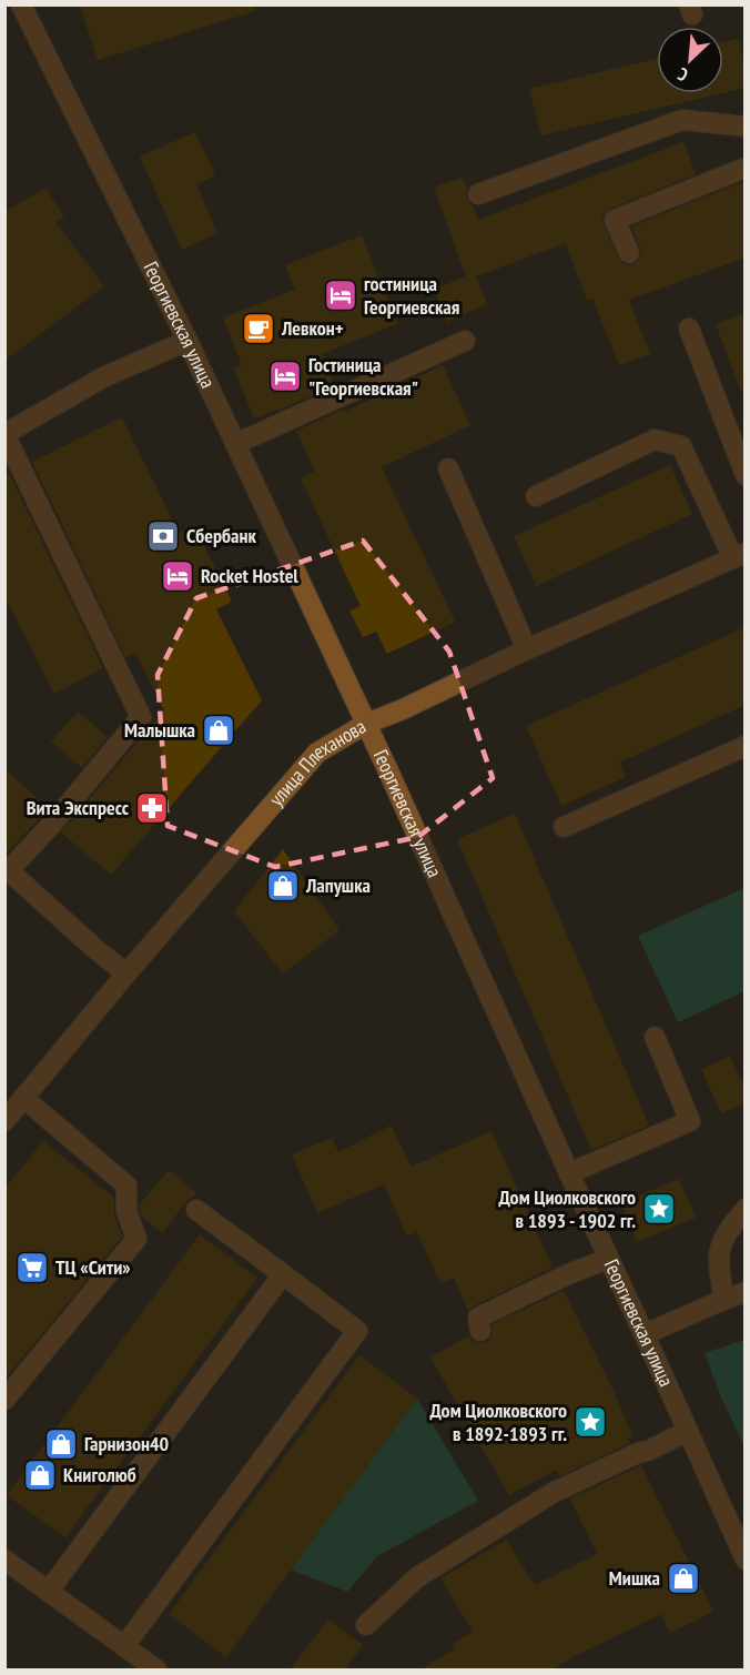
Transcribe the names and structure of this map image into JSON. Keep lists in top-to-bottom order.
{
  "streets": {
    "street": ["Георгиевская улица", "улица Плеханова"]
  },
  "crossings": [
    ["Георгиевская улица", "улица Плеханова"]
  ],
  "places": {
    "hotel": ["гостиница Георгиевская", "Гостиница \"Георгиевская\"", "Rocket Hostel"],
    "cafe": ["Левкон+"],
    "bank": ["Сбербанк"],
    "shop": [
      "Малышка",
      "Лапушка",
      "Гарнизон40",
      "Книголюб",
      "Мишка"
    ],
    "pharmacy": ["Вита Экспресс"],
    "place": ["Дом Циолковского в 1893 - 1902 гг.", "Дом Циолковского в 1892-1893 гг."],
    "supermarket": ["ТЦ «Сити»"]
  },
  "north": "bottom left"
}
